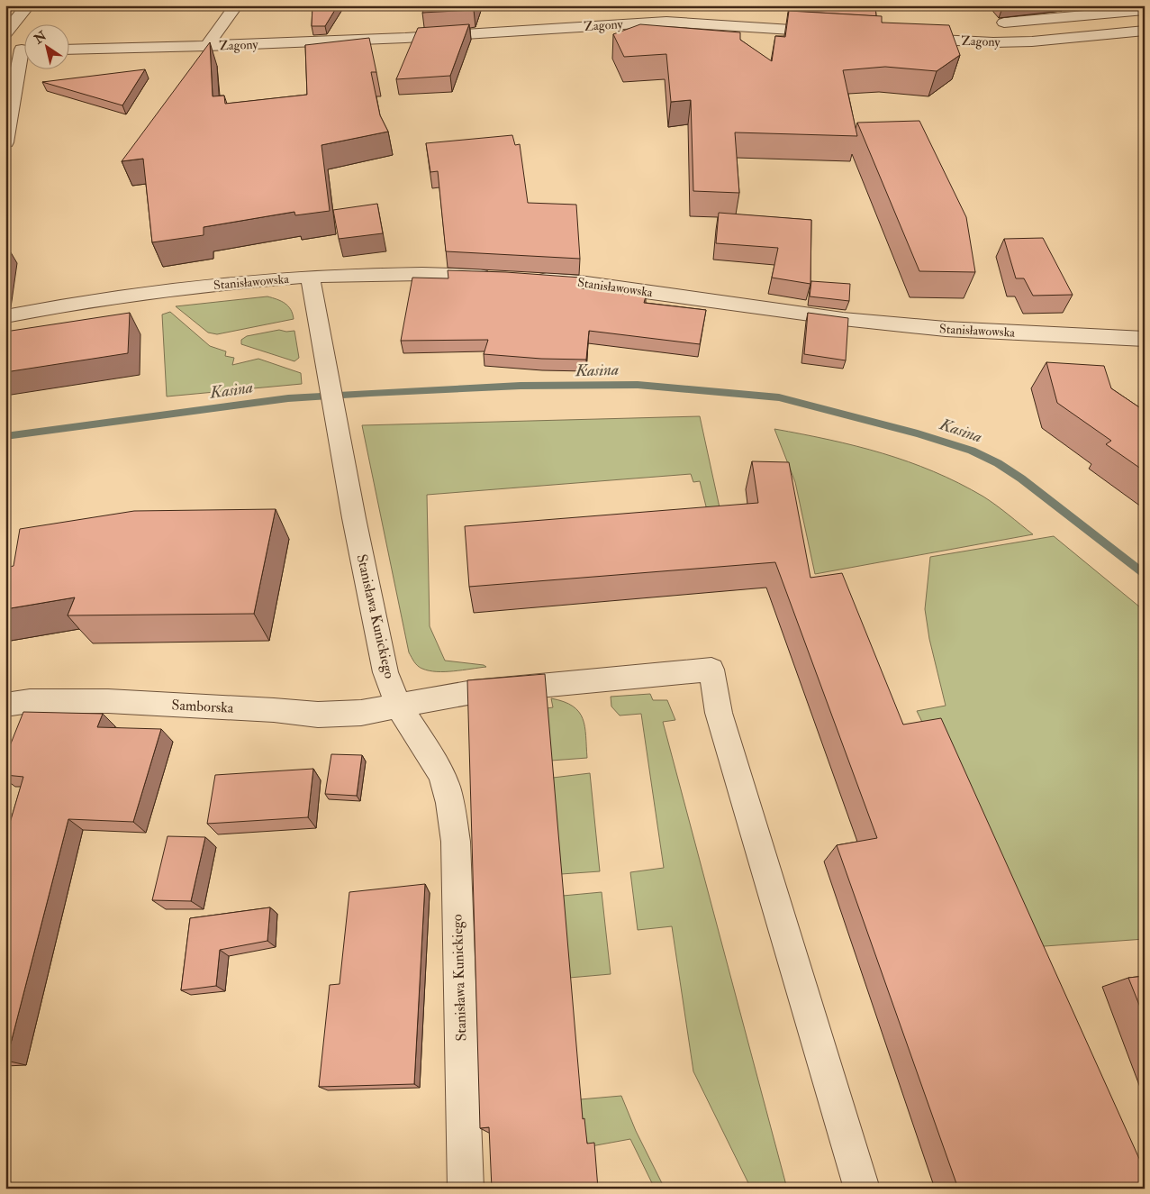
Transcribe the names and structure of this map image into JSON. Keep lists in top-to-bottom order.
{
  "streets": {
    "street": [
      "Zagony",
      "Stanisławowska",
      "Stanisława Kunickiego",
      "Samborska"
    ]
  },
  "crossings": [
    ["Stanisławowska", "Stanisława Kunickiego"],
    ["Stanisława Kunickiego", "Samborska"]
  ],
  "water": ["Kasina"],
  "north": "top left"
}
